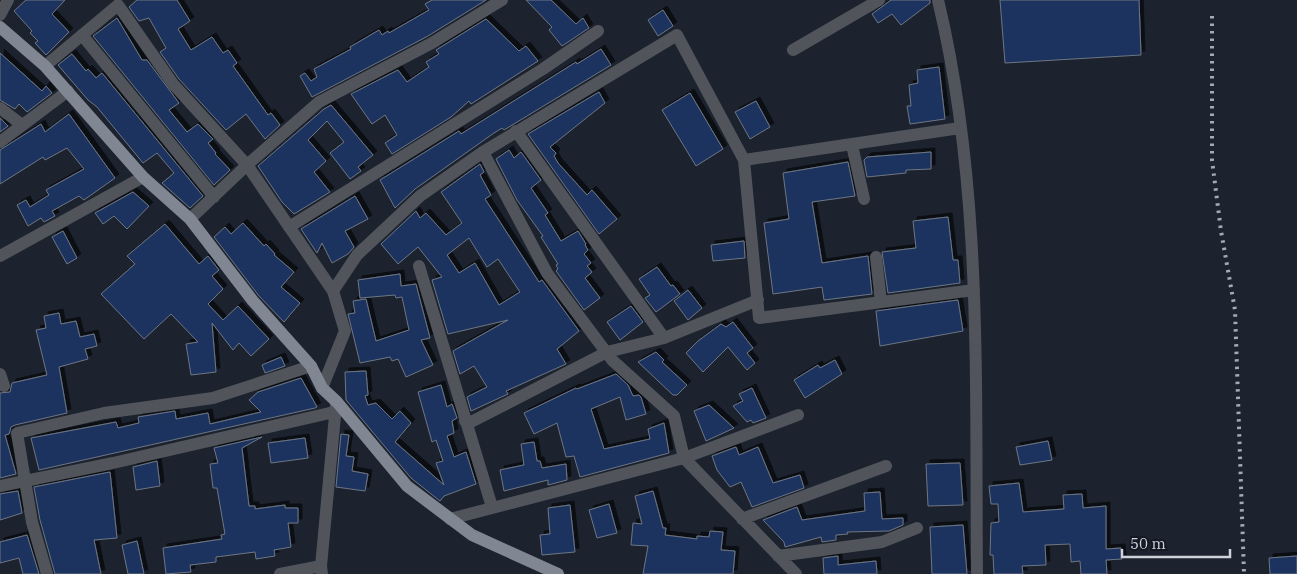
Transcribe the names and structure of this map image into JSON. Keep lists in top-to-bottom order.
{
  "scale_bar": "50 m"
}
